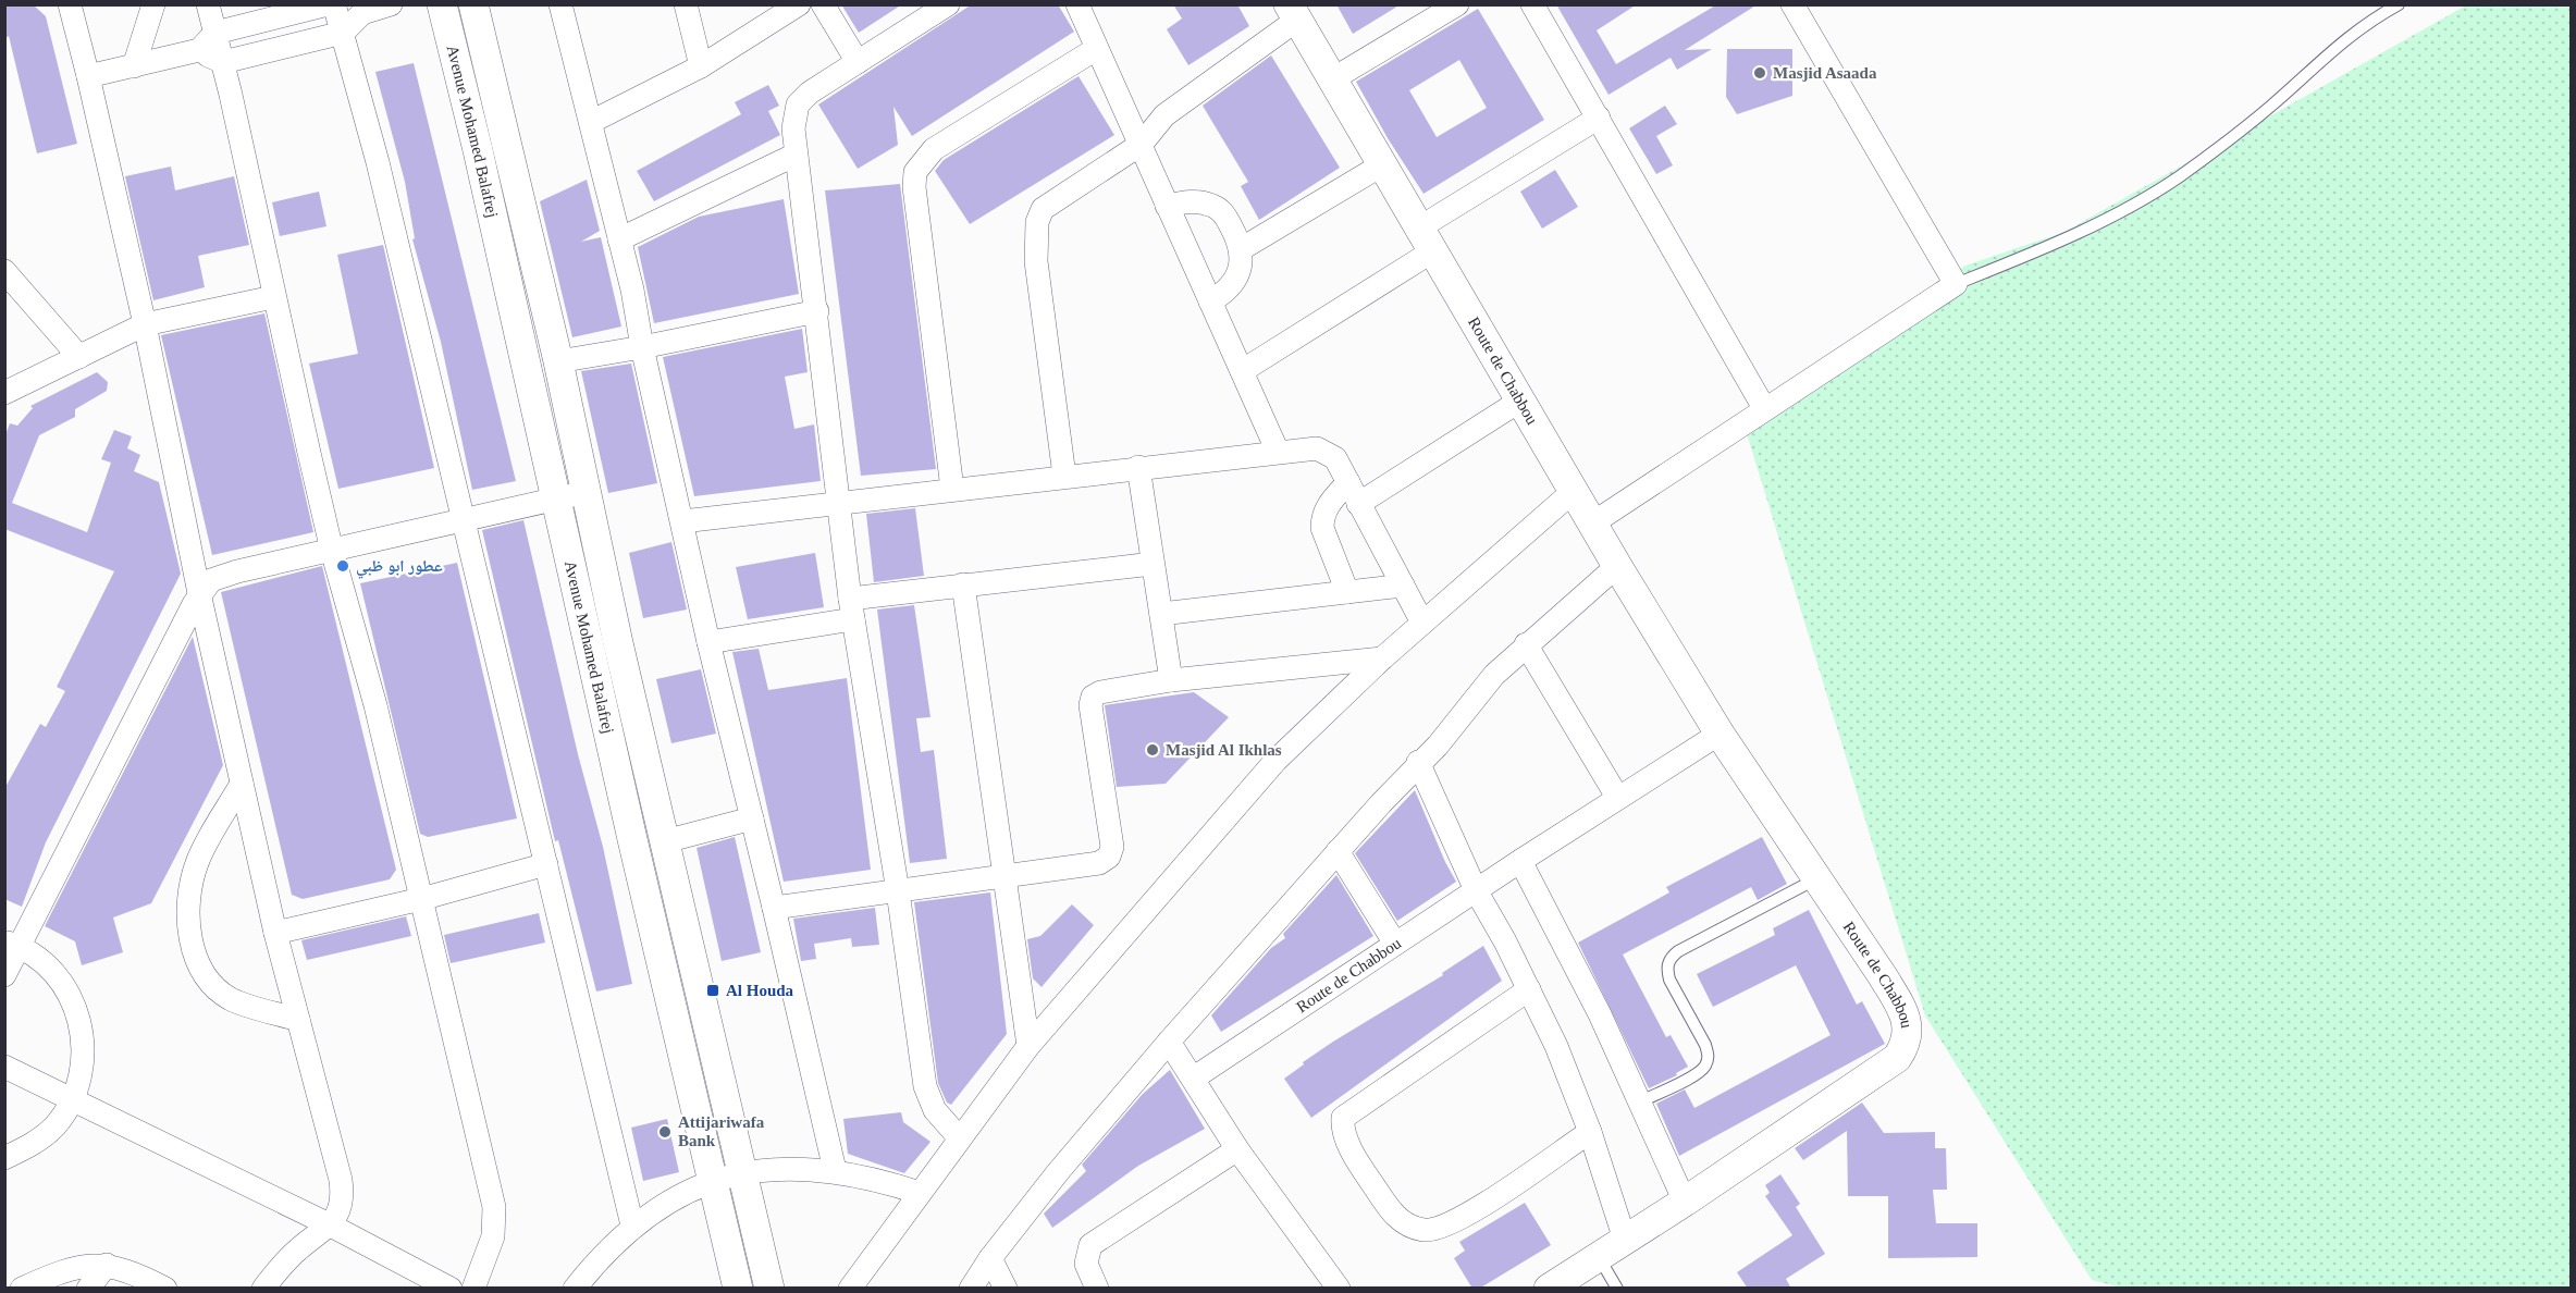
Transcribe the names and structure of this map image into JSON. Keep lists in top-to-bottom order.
{
  "streets": {
    "street": ["Avenue Mohamed Balafrej", "Route de Chabbou"]
  },
  "places": {
    "other": [
      "Masjid Asaada",
      "عطور ابو ظبي",
      "Masjid Al Ikhlas",
      "Attijariwafa Bank"
    ],
    "transit": ["Al Houda"]
  }
}
